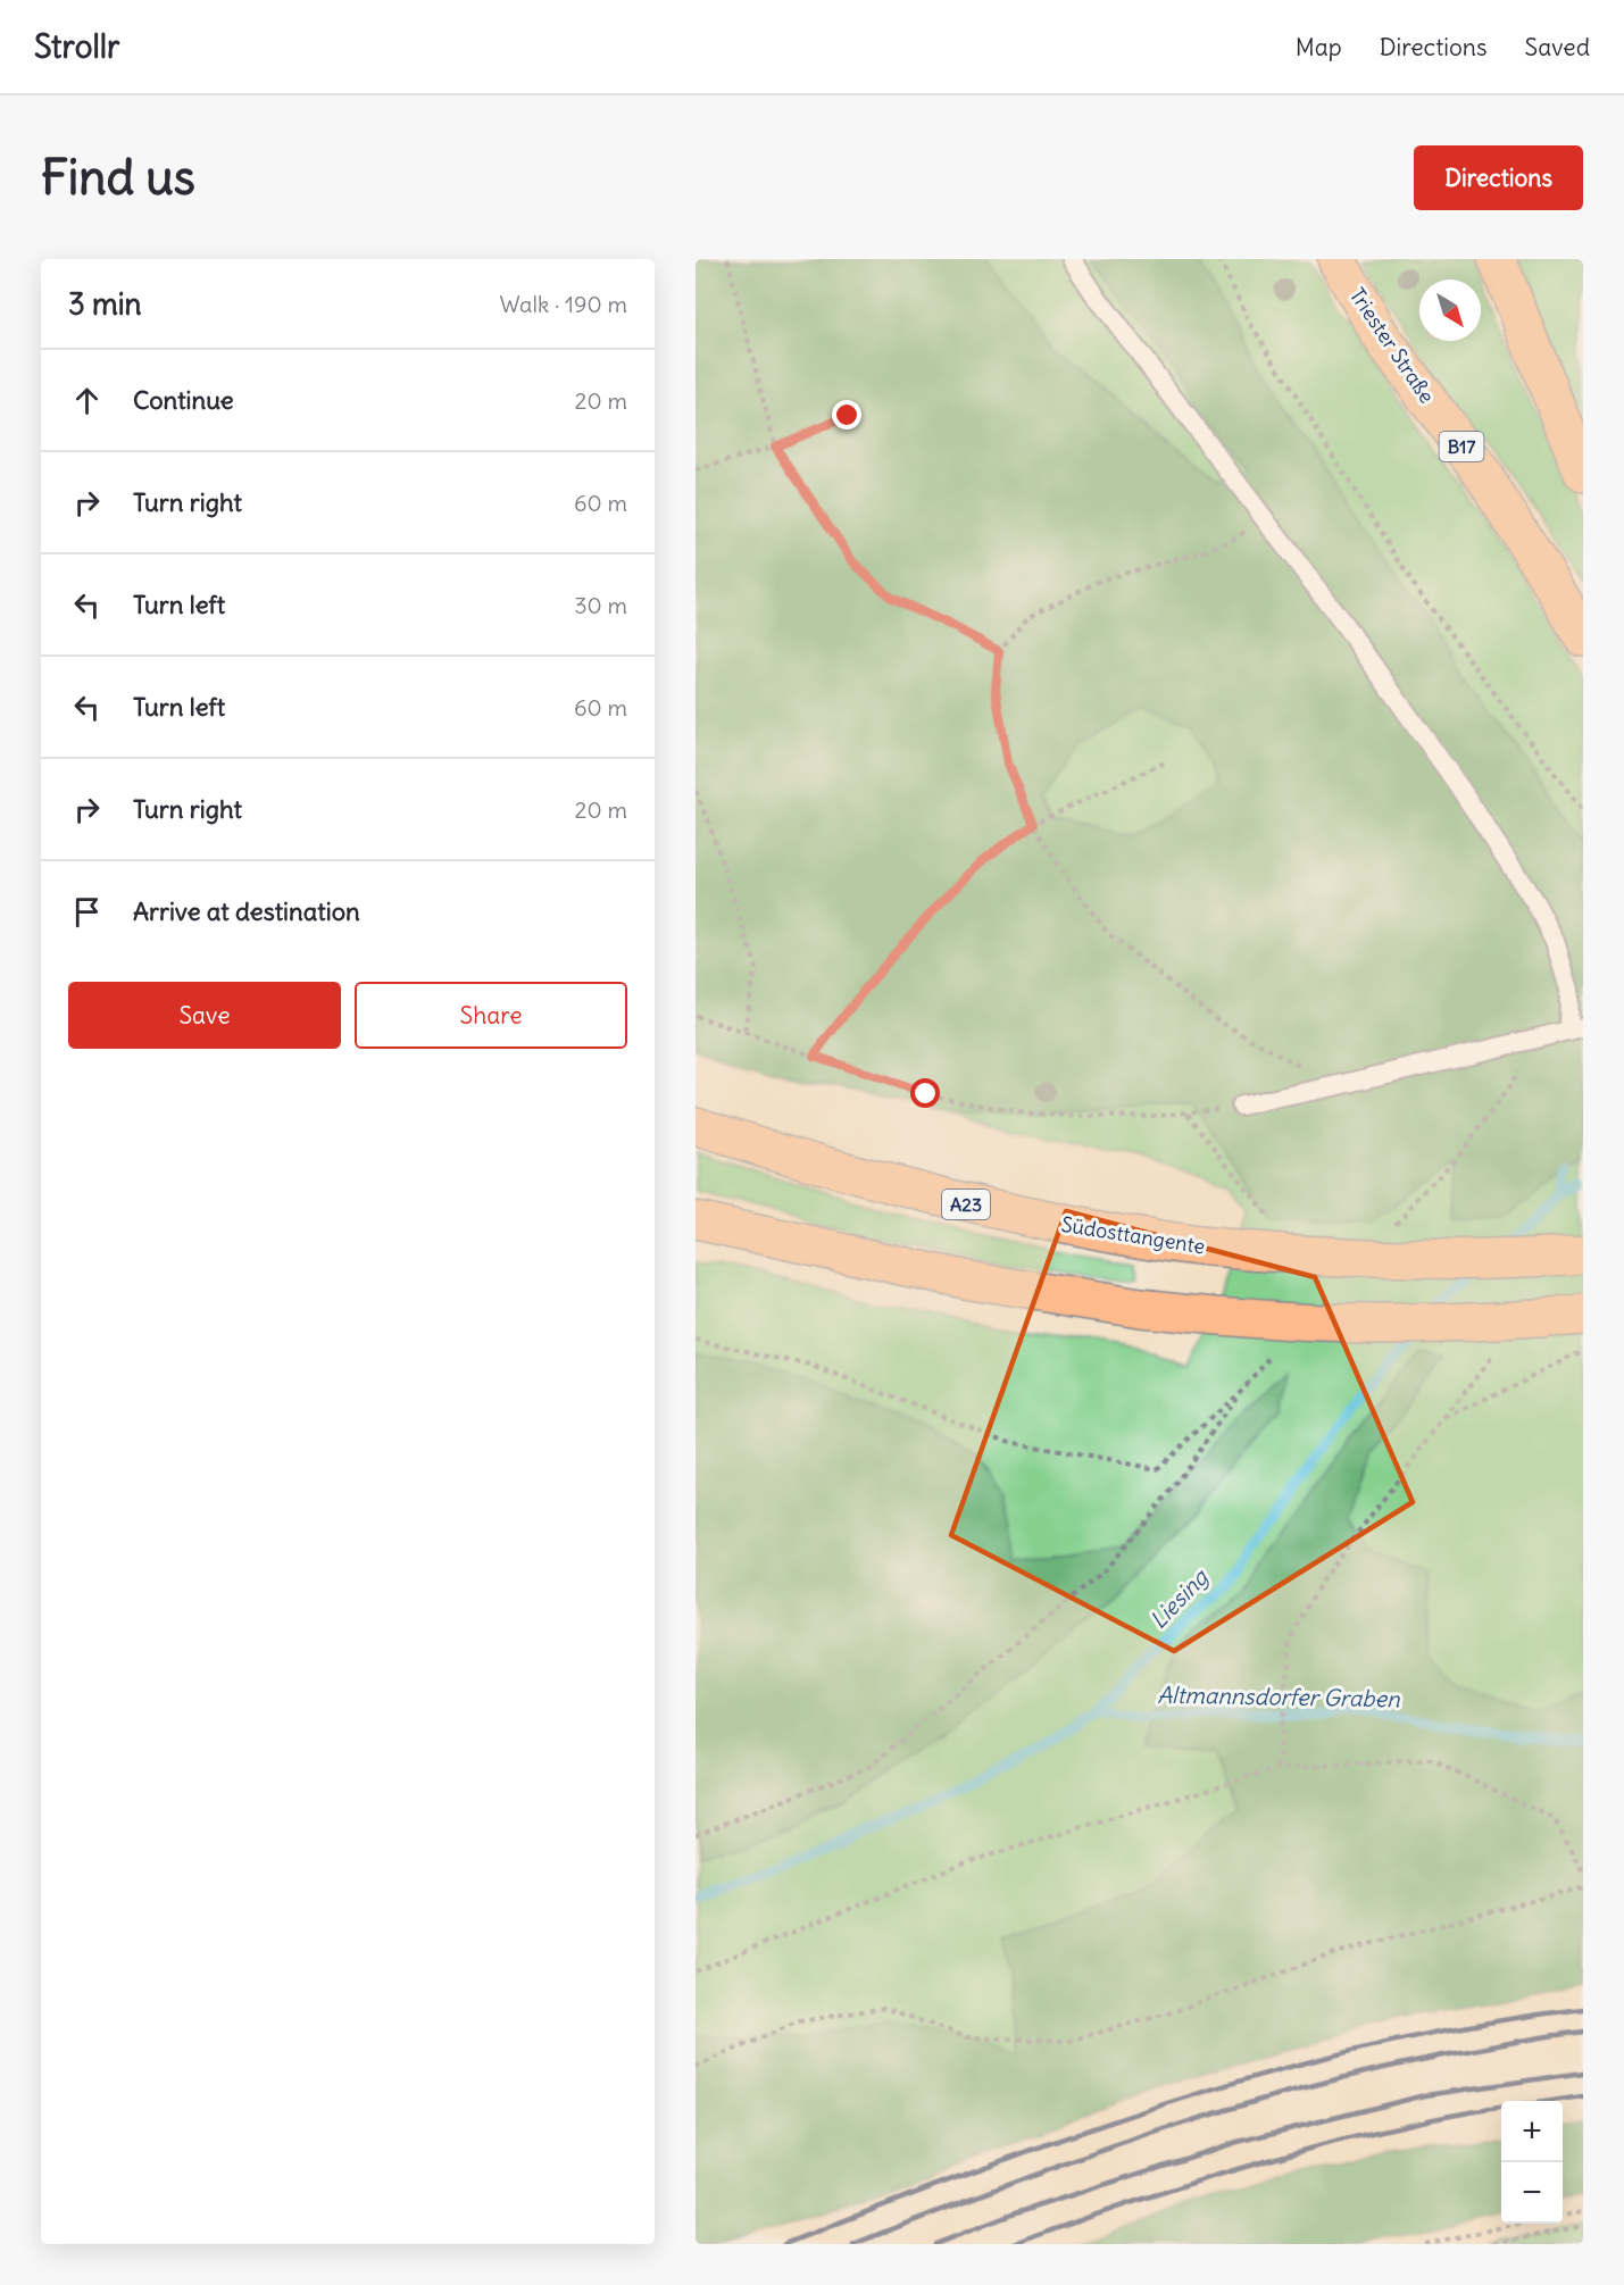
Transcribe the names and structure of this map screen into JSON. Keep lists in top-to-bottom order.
{
  "streets": {
    "main road": [
      "Triester Straße",
      "B17",
      "A23",
      "Südosttangente"
    ]
  },
  "water": ["Liesing", "Altmannsdorfer Graben"],
  "north": "bottom right",
  "page": {
    "header": "Strollr",
    "nav": ["Map", "Directions", "Saved"],
    "buttons": [
      "Directions",
      ["Save", "Share"]
    ],
    "title": "Find us",
    "heading": ["3 min", "Walk · 190 m"],
    "list": [
      ["Continue", "20 m"],
      ["Turn right", "60 m"],
      ["Turn left", "30 m"],
      ["Turn left", "60 m"],
      ["Turn right", "20 m"],
      "Arrive at destination"
    ],
    "map_buttons": ["+", "−"]
  }
}
